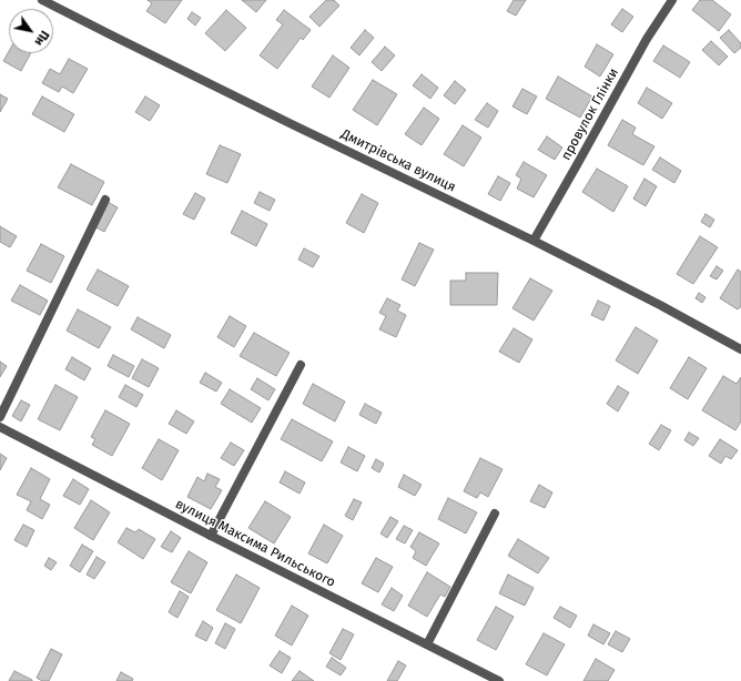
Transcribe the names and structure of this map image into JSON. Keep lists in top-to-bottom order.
{
  "streets": {
    "street": ["провулок Глінки", "Дмитрівська вулиця", "вулиця Максима Рильського"]
  },
  "crossings": [
    ["провулок Глінки", "Дмитрівська вулиця"]
  ],
  "north": "bottom right"
}
